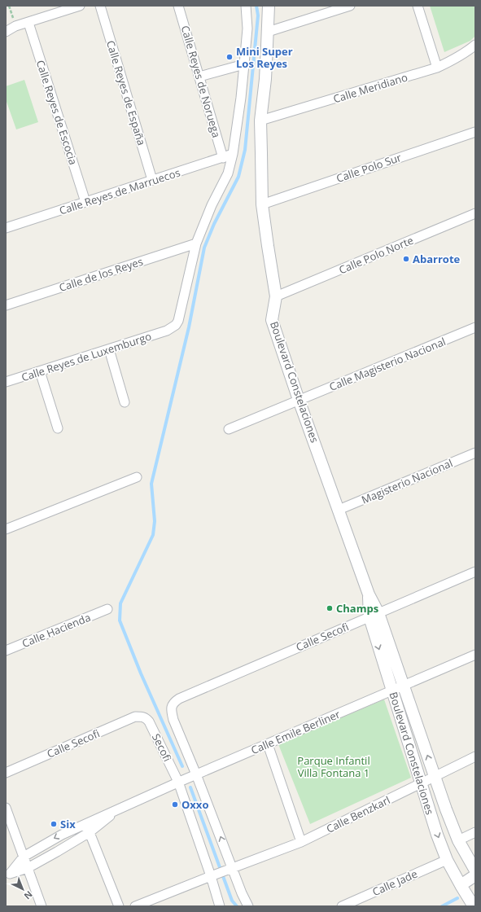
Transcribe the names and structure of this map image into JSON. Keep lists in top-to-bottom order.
{
  "streets": {
    "street": [
      "Calle Reyes de Noruega",
      "Calle Meridiano",
      "Calle Reyes de España",
      "Calle Reyes de Escocia",
      "Calle Polo Sur",
      "Calle Reyes de Marruecos",
      "Calle Polo Norte",
      "Calle de los Reyes",
      "Calle Reyes de Luxemburgo",
      "Calle Magisterio Nacional",
      "Boulevard Constelaciones",
      "Magisterio Nacional",
      "Calle Hacienda",
      "Calle Secofi",
      "Calle Emile Berliner",
      "Secofi",
      "Calle Benzkarl",
      "Calle Jade"
    ]
  },
  "crossings": [
    ["Calle Reyes de Noruega", "Calle Reyes de Marruecos"],
    ["Calle Meridiano", "Boulevard Constelaciones"],
    ["Calle Reyes de España", "Calle Reyes de Marruecos"],
    ["Calle Reyes de Escocia", "Calle Reyes de Marruecos"],
    ["Calle Polo Sur", "Boulevard Constelaciones"],
    ["Calle Polo Norte", "Boulevard Constelaciones"],
    ["Calle de los Reyes", "Calle Reyes de Luxemburgo"],
    ["Calle Magisterio Nacional", "Boulevard Constelaciones"],
    ["Boulevard Constelaciones", "Magisterio Nacional"],
    ["Boulevard Constelaciones", "Calle Secofi"],
    ["Boulevard Constelaciones", "Calle Emile Berliner"],
    ["Boulevard Constelaciones", "Calle Benzkarl"],
    ["Boulevard Constelaciones", "Calle Jade"],
    ["Calle Secofi", "Secofi"],
    ["Calle Emile Berliner", "Secofi"],
    ["Secofi", "Calle Benzkarl"]
  ],
  "parks": ["Parque Infantil Villa Fontana 1"],
  "places": [
    "Mini Super Los Reyes",
    "Abarrote",
    "Champs",
    "Oxxo",
    "Six"
  ],
  "north": "bottom right"
}
